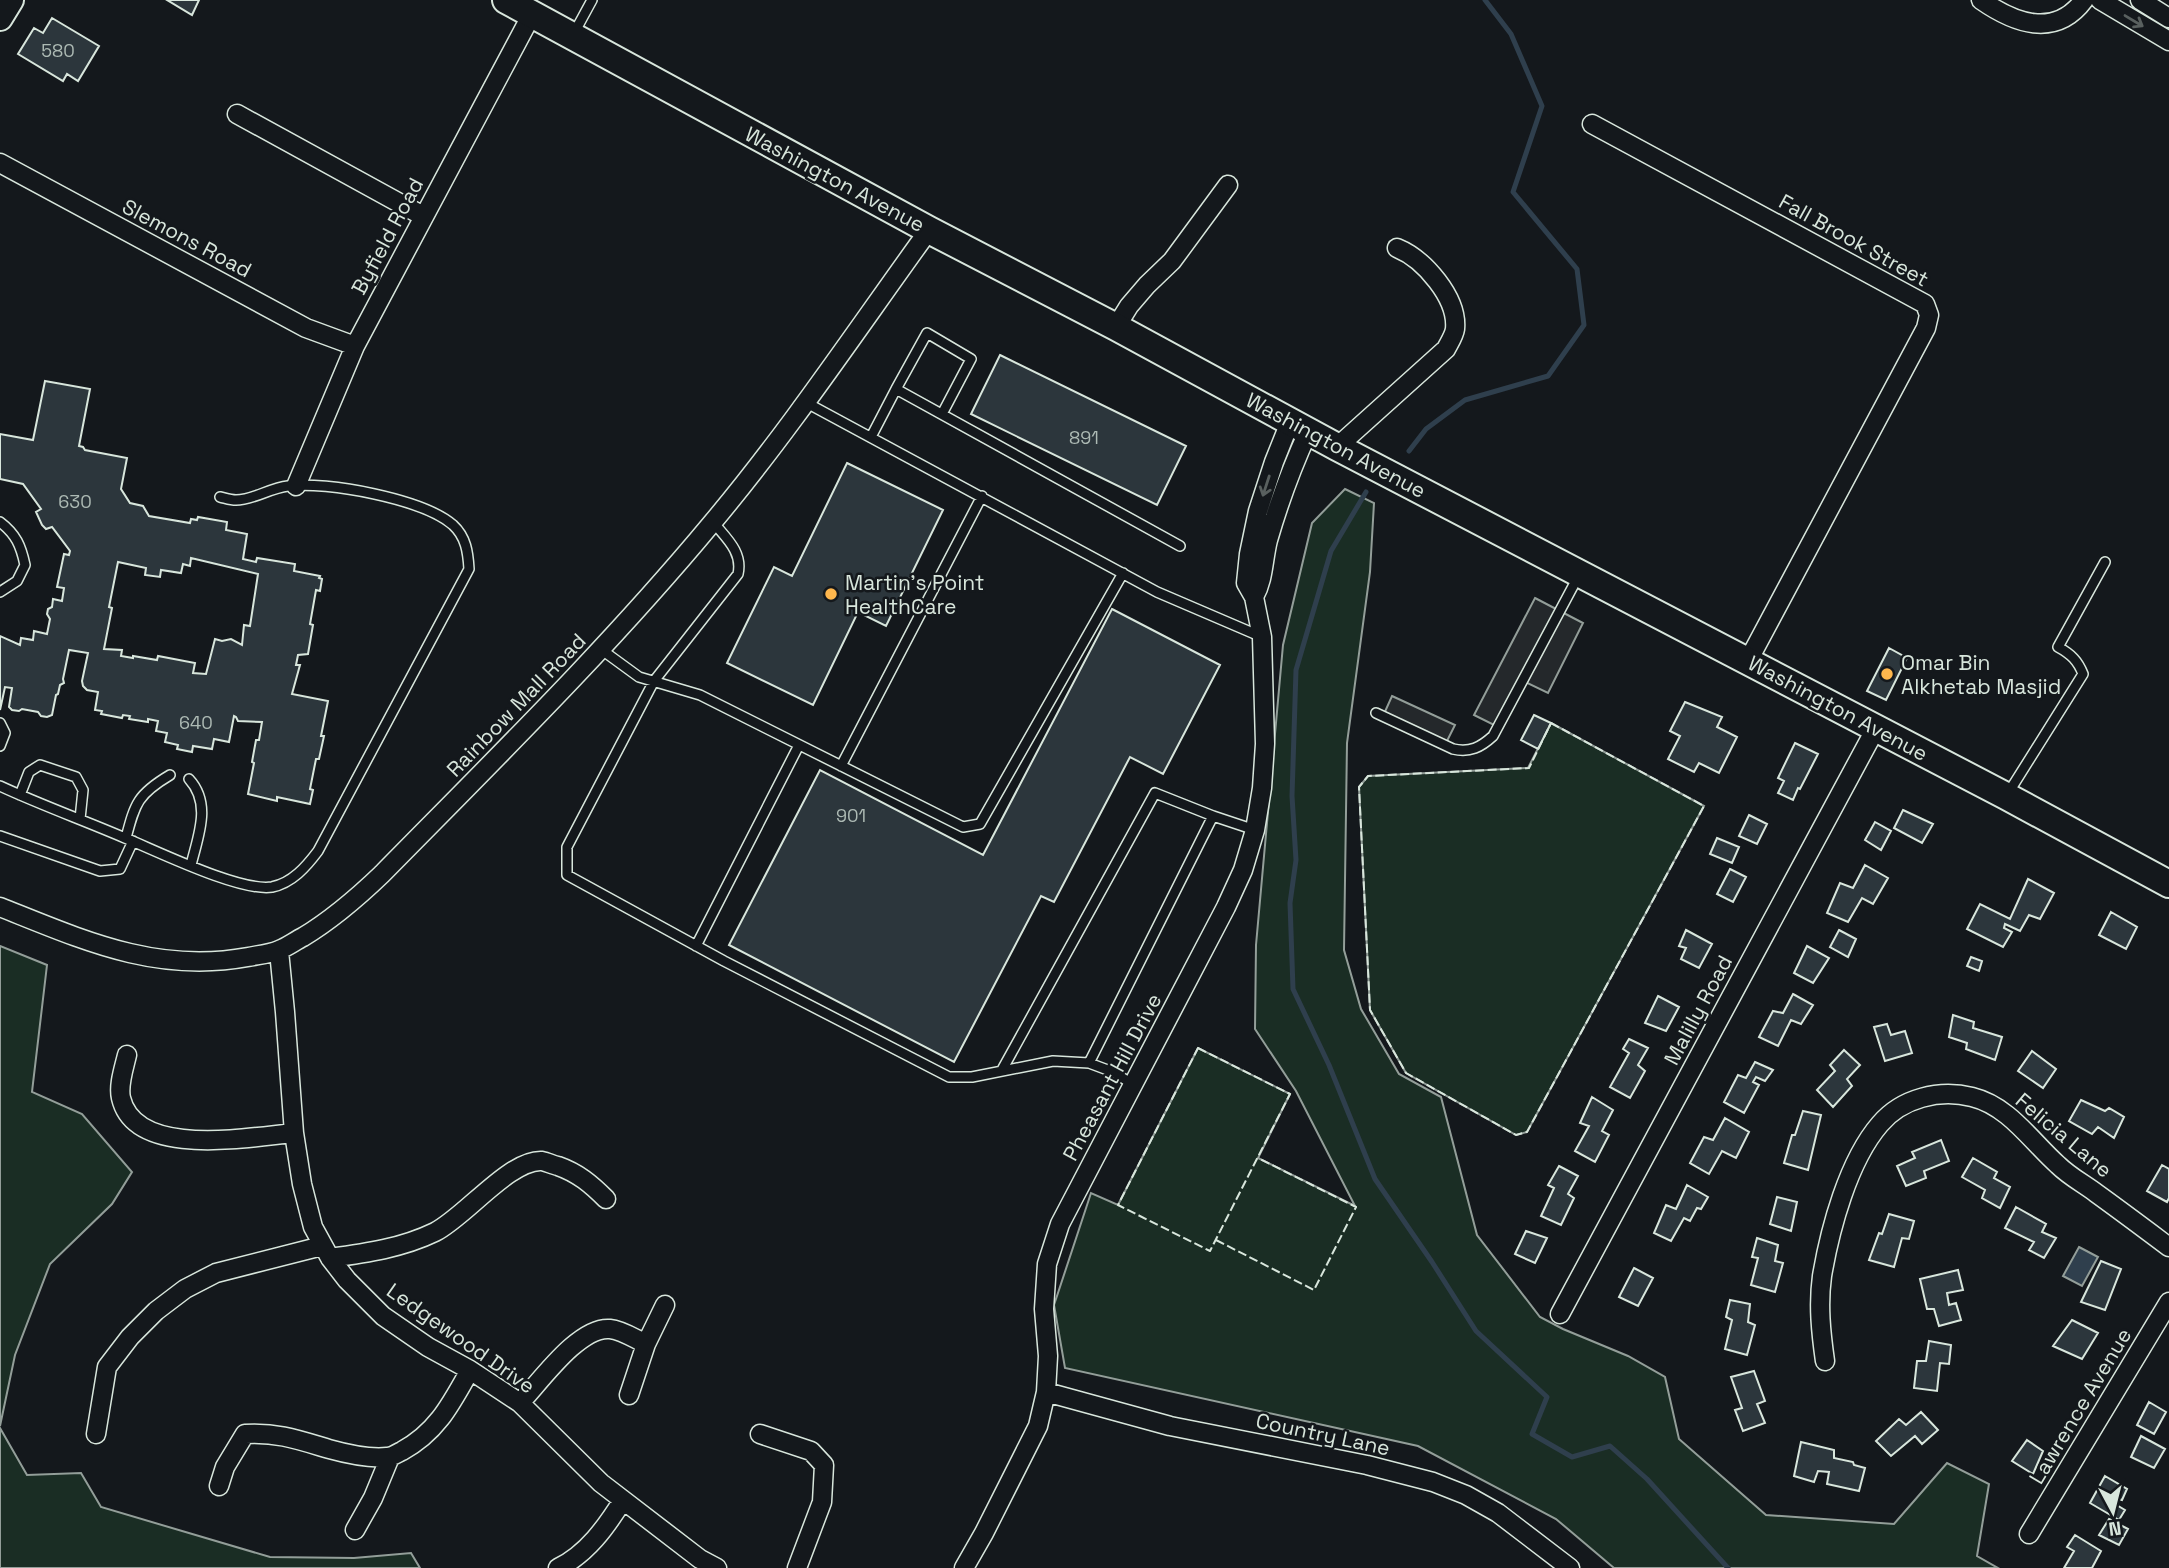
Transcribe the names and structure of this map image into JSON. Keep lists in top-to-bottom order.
{
  "streets": {
    "main road": ["Washington Avenue"],
    "street": [
      "Byfield Road",
      "Slemons Road",
      "Fall Brook Street",
      "Rainbow Mall Road",
      "Malilly Road",
      "Pheasant Hill Drive",
      "Felicia Lane",
      "Ledgewood Drive",
      "Lawrence Avenue",
      "Country Lane"
    ]
  },
  "crossings": [
    ["Washington Avenue", "Byfield Road"],
    ["Washington Avenue", "Fall Brook Street"],
    ["Washington Avenue", "Rainbow Mall Road"],
    ["Washington Avenue", "Malilly Road"],
    ["Washington Avenue", "Pheasant Hill Drive"],
    ["Byfield Road", "Slemons Road"],
    ["Rainbow Mall Road", "Ledgewood Drive"],
    ["Pheasant Hill Drive", "Country Lane"]
  ],
  "places": ["Martin's Point HealthCare", "Omar Bin Alkhetab Masjid"],
  "house_numbers": [
    "580",
    "891",
    "630",
    "640",
    "901"
  ],
  "north": "bottom"
}
